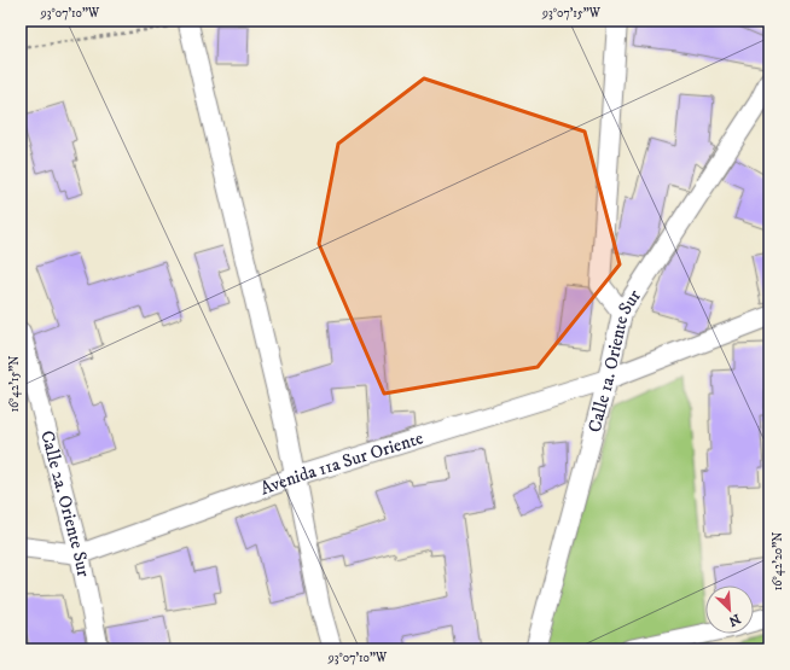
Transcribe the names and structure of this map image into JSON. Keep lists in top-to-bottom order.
{
  "streets": {
    "street": ["Calle 1a. Oriente Sur", "Avenida 11a Sur Oriente", "Calle 2a. Oriente Sur"]
  },
  "crossings": [
    ["Calle 1a. Oriente Sur", "Avenida 11a Sur Oriente"],
    ["Avenida 11a Sur Oriente", "Calle 2a. Oriente Sur"]
  ],
  "north": "bottom right",
  "coordinates": [
    "93°07'10\"W",
    "93°07'15\"W",
    "16°42'15\"N",
    "16°42'20\"N"
  ]
}
